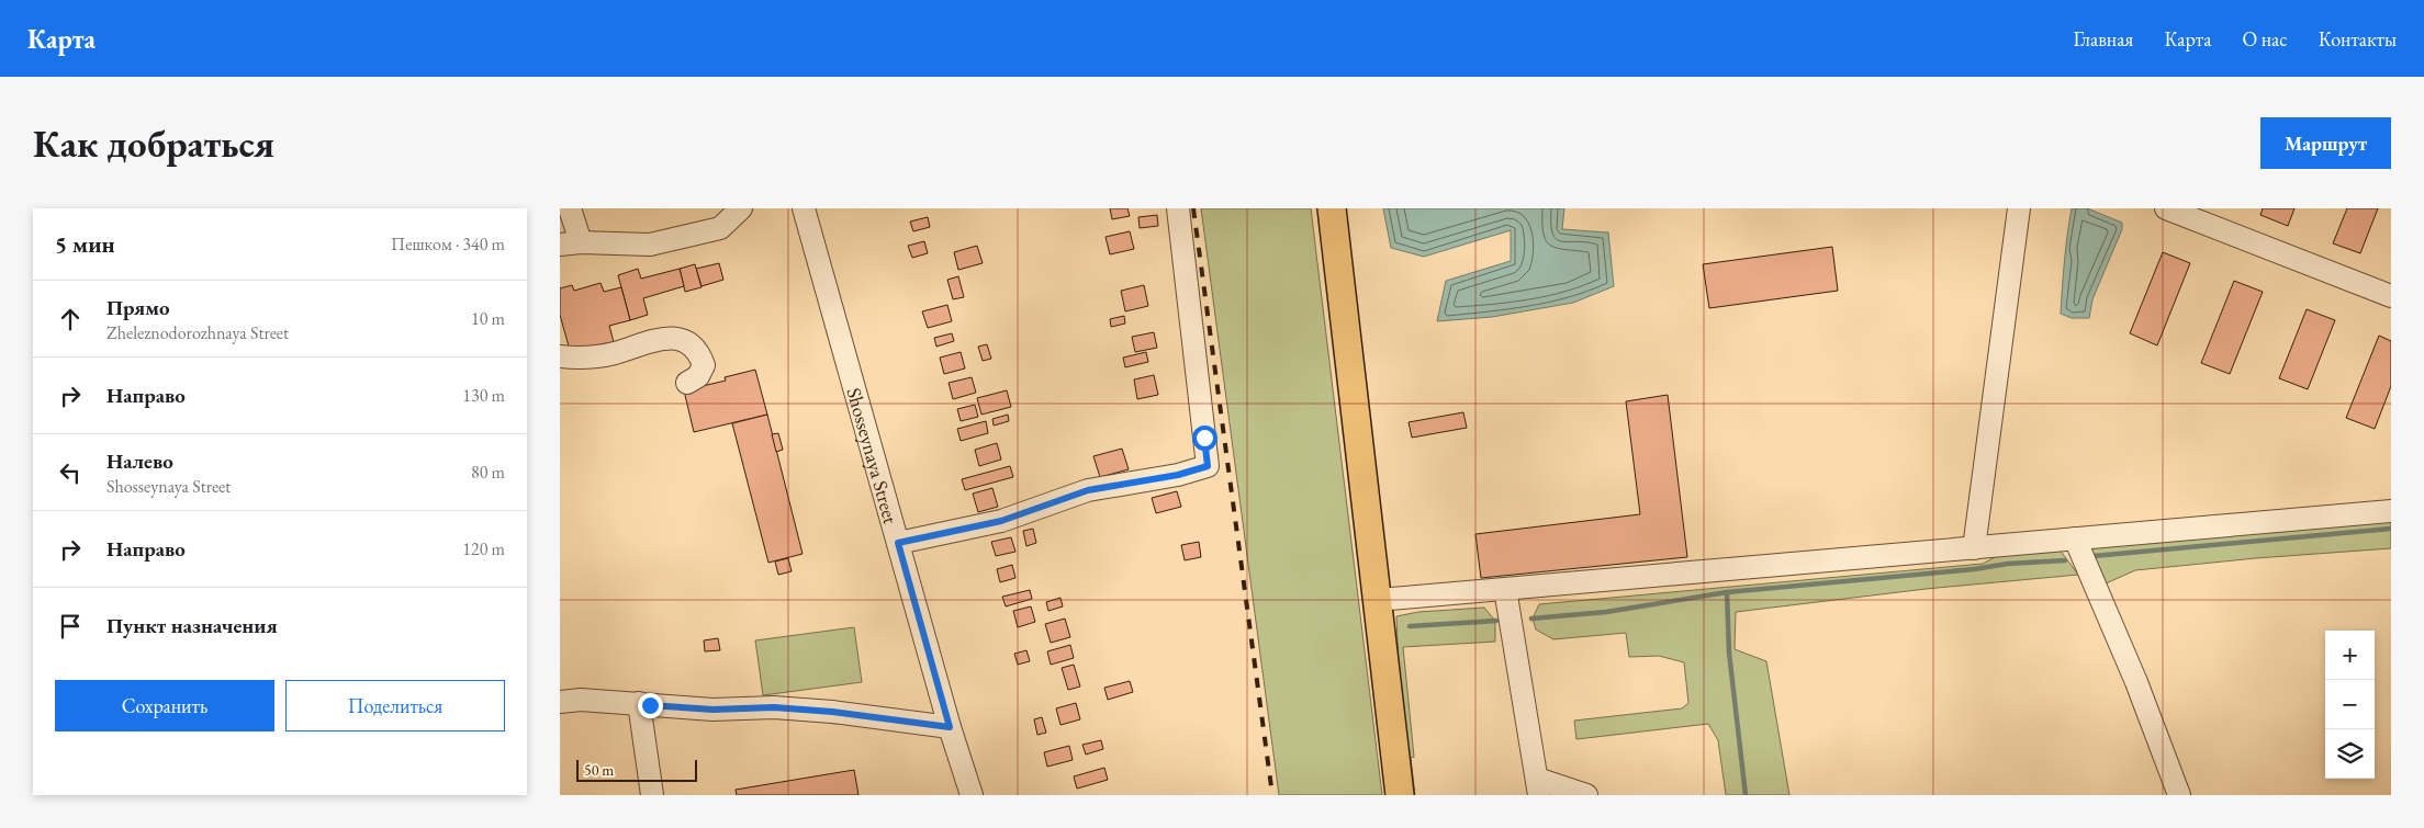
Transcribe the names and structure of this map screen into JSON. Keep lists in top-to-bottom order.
{
  "streets": {
    "street": ["Shosseynaya Street"]
  },
  "scale_bar": "50 m",
  "page": {
    "header": "Карта",
    "nav": [
      "Главная",
      "Карта",
      "О нас",
      "Контакты"
    ],
    "buttons": [
      "Маршрут",
      ["Сохранить", "Поделиться"]
    ],
    "title": "Как добраться",
    "heading": ["5 мин", "Пешком · 340 m"],
    "list": [
      ["Прямо", "Zheleznodorozhnaya Street", "10 m"],
      ["Направо", "130 m"],
      ["Налево", "Shosseynaya Street", "80 m"],
      ["Направо", "120 m"],
      "Пункт назначения"
    ],
    "map_buttons": ["+", "−"],
    "scale": "50 m"
  }
}
